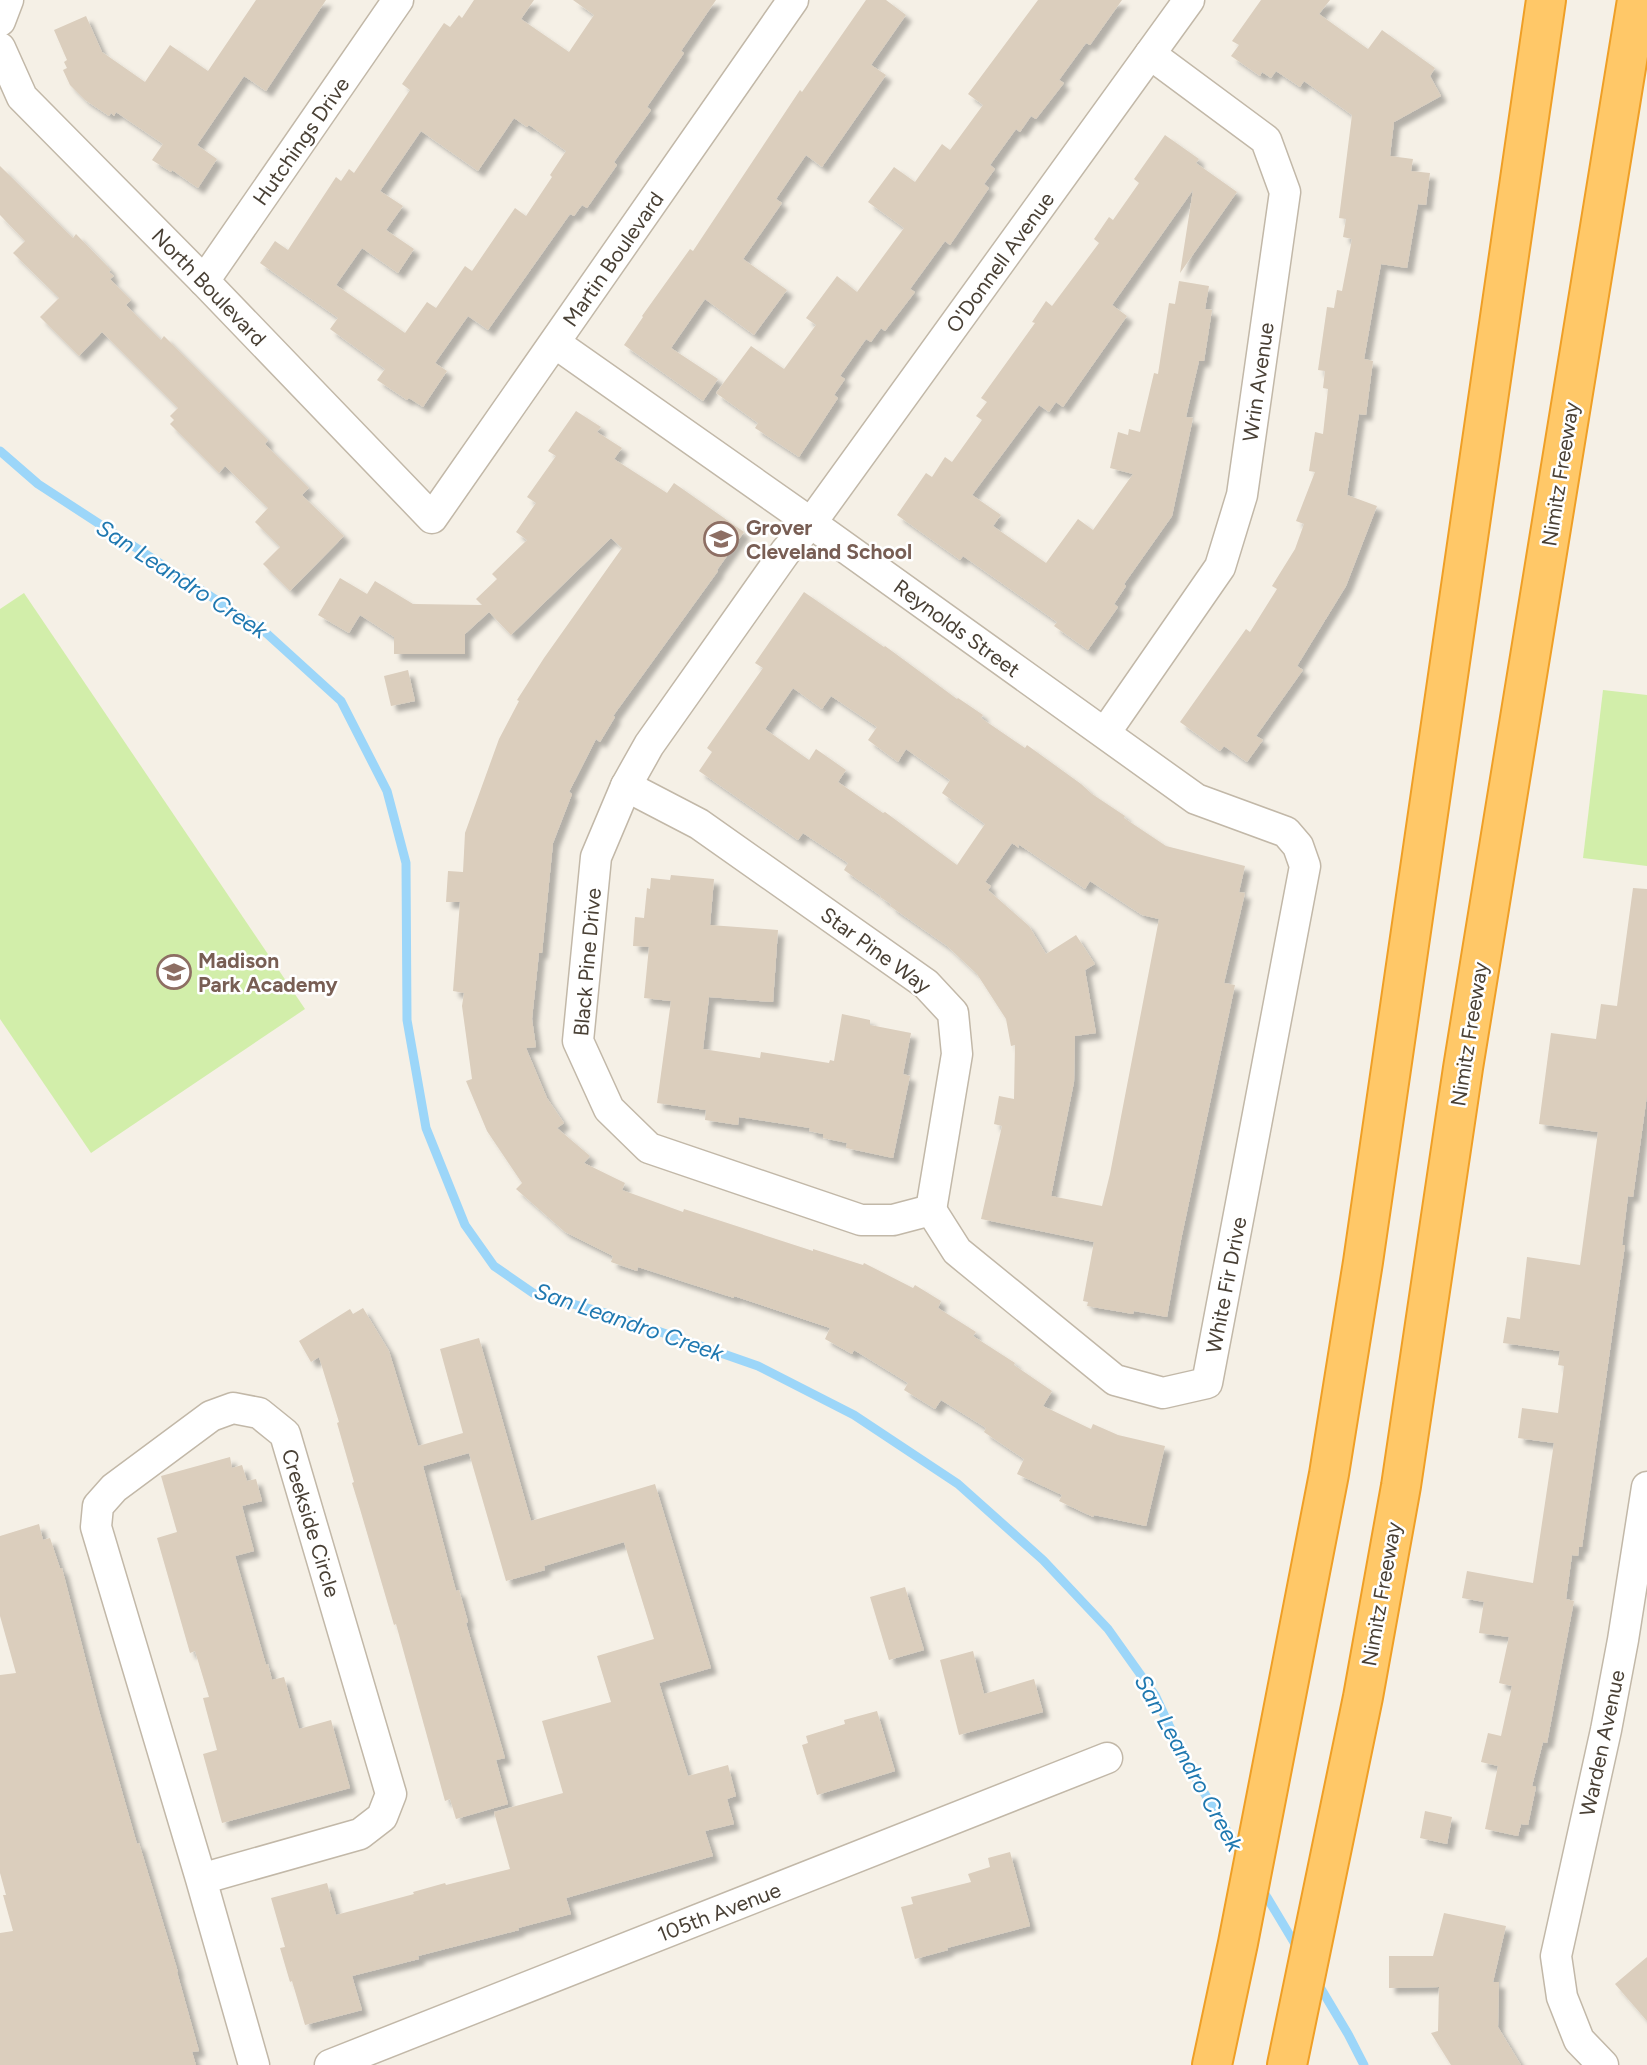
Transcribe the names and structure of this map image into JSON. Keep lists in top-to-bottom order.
{
  "streets": {
    "highway": ["Nimitz Freeway"],
    "street": [
      "Hutchings Drive",
      "Martin Boulevard",
      "O'Donnell Avenue",
      "North Boulevard",
      "Wrin Avenue",
      "Reynolds Street",
      "Star Pine Way",
      "Black Pine Drive",
      "White Fir Drive",
      "Creekside Circle",
      "Warden Avenue",
      "105th Avenue"
    ]
  },
  "crossings": [
    ["Hutchings Drive", "North Boulevard"],
    ["Martin Boulevard", "North Boulevard"],
    ["Martin Boulevard", "Reynolds Street"],
    ["O'Donnell Avenue", "Wrin Avenue"],
    ["O'Donnell Avenue", "Reynolds Street"],
    ["O'Donnell Avenue", "Black Pine Drive"],
    ["Wrin Avenue", "Reynolds Street"],
    ["Reynolds Street", "Black Pine Drive"],
    ["Reynolds Street", "White Fir Drive"],
    ["Star Pine Way", "Black Pine Drive"],
    ["Star Pine Way", "White Fir Drive"],
    ["Black Pine Drive", "White Fir Drive"]
  ],
  "water": ["San Leandro Creek"],
  "places": {
    "school or university": ["Grover Cleveland School", "Madison Park Academy"]
  }
}
